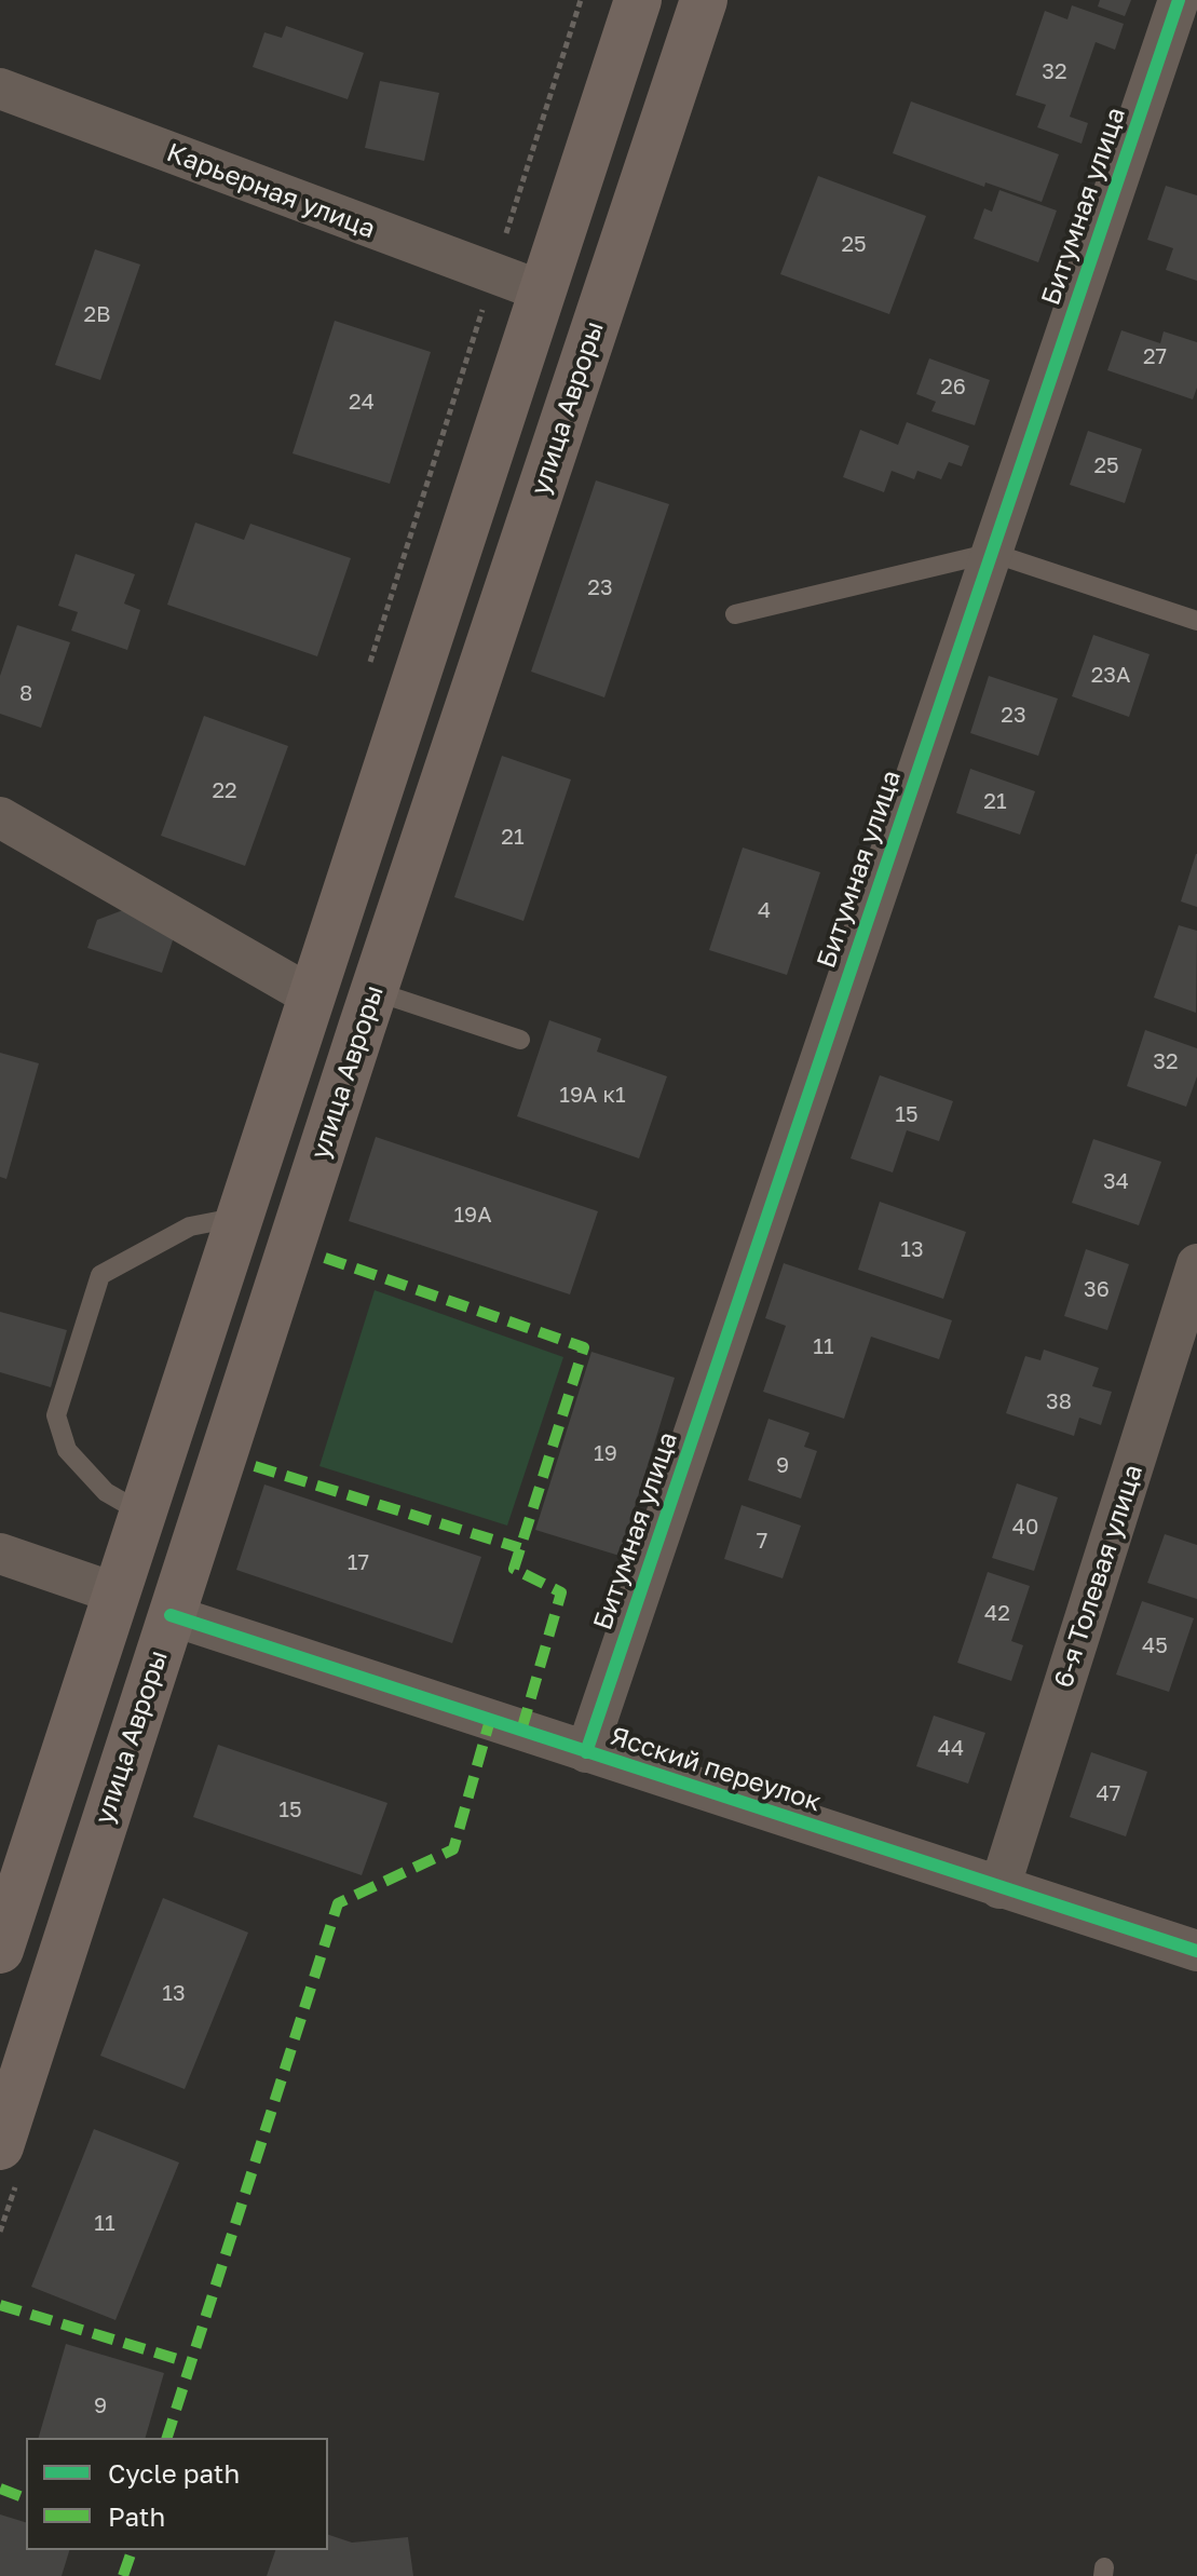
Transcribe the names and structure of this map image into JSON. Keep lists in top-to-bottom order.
{
  "streets": {
    "main road": ["улица Авроры"],
    "street": [
      "Карьерная улица",
      "Битумная улица",
      "6-я Толевая улица",
      "Ясский переулок"
    ]
  },
  "crossings": [
    ["Битумная улица", "Ясский переулок"],
    ["улица Авроры", "Ясский переулок"],
    ["6-я Толевая улица", "Ясский переулок"]
  ],
  "house_numbers": [
    "32",
    "25",
    "2В",
    "27",
    "26",
    "24",
    "25",
    "23",
    "23А",
    "8",
    "23",
    "22",
    "21",
    "21",
    "4",
    "32",
    "19А к1",
    "15",
    "34",
    "19А",
    "13",
    "36",
    "11",
    "38",
    "19",
    "9",
    "40",
    "7",
    "17",
    "42",
    "45",
    "44",
    "47",
    "15",
    "13",
    "11",
    "9"
  ],
  "legend": ["Cycle path", "Path"]
}
